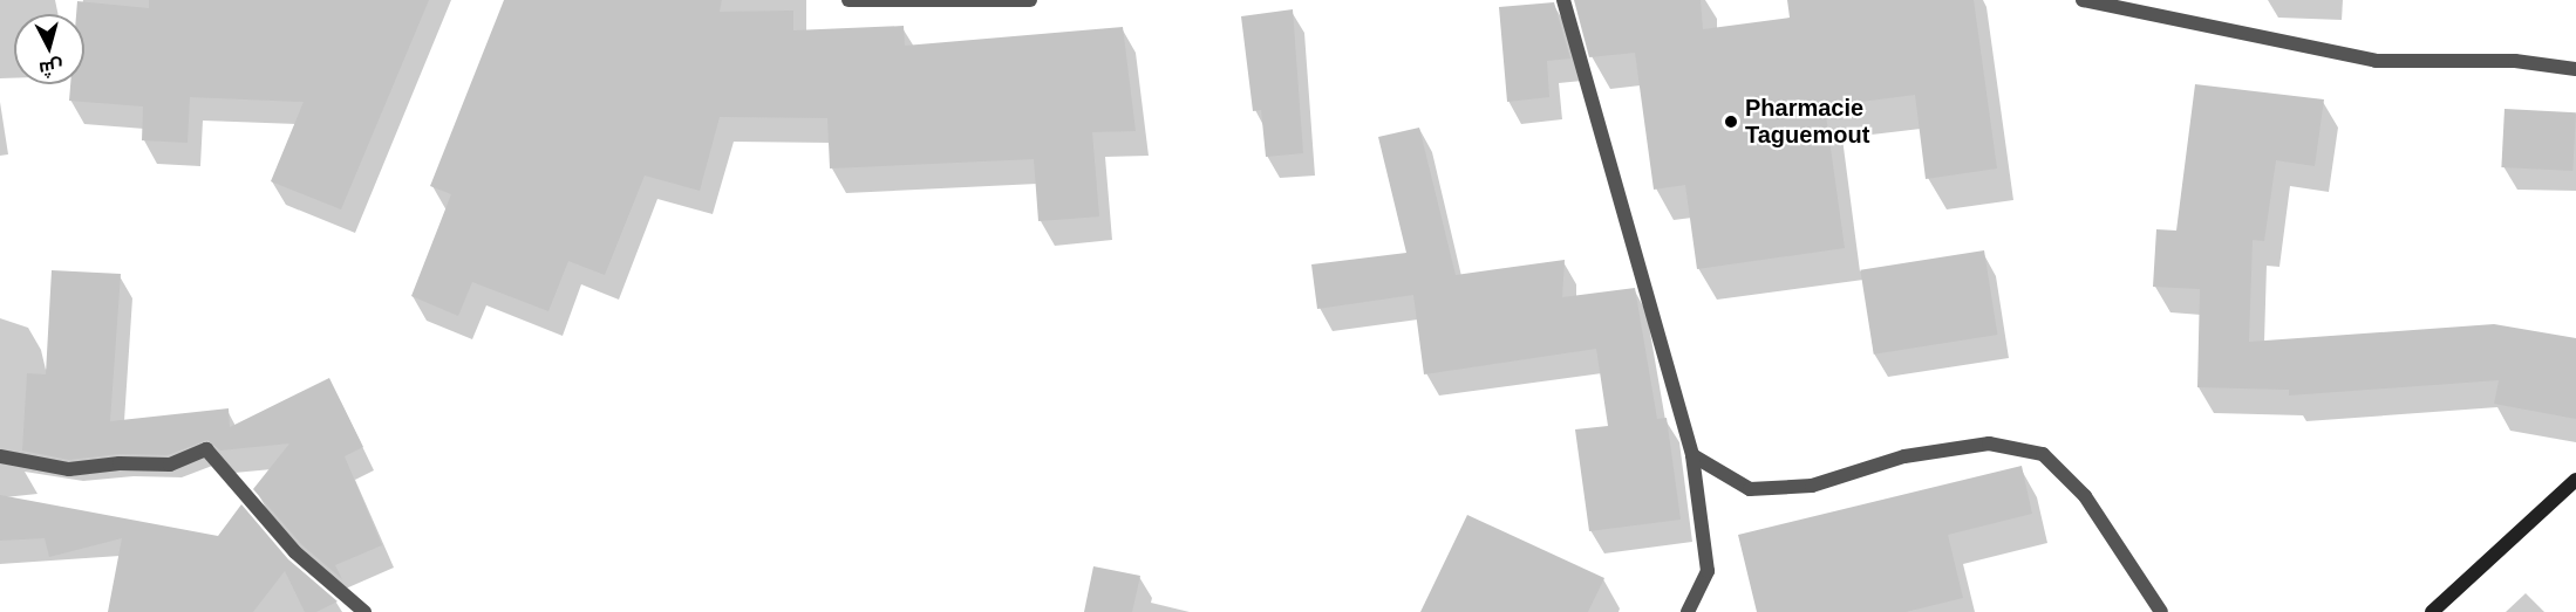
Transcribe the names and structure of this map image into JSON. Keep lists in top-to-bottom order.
{
  "places": ["Pharmacie Taguemout"],
  "north": "bottom"
}
